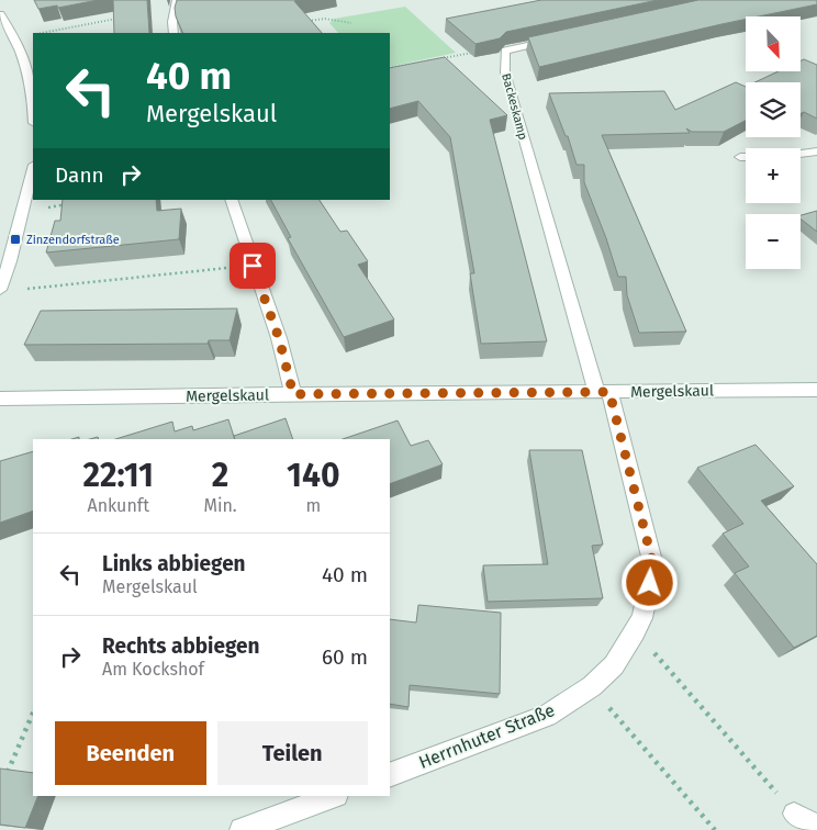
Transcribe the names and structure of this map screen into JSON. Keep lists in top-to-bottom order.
{
  "streets": {
    "street": ["Backeskamp", "Mergelskaul", "Herrnhuter Straße"]
  },
  "crossings": [
    ["Backeskamp", "Mergelskaul"],
    ["Backeskamp", "Herrnhuter Straße"],
    ["Mergelskaul", "Herrnhuter Straße"]
  ],
  "places": {
    "transit": ["Zinzendorfstraße"]
  },
  "north": "bottom right",
  "page": {
    "map_buttons": ["+", "−"],
    "turn": ["40 m", "Mergelskaul"],
    "then": "Dann",
    "eta": [
      "22:11",
      "Ankunft",
      "2",
      "Min.",
      "140",
      "m"
    ],
    "list": [
      {
        "name": "Links abbiegen",
        "note": "Mergelskaul",
        "value": "40 m"
      },
      {
        "name": "Rechts abbiegen",
        "note": "Am Kockshof",
        "value": "60 m"
      }
    ],
    "buttons": ["Beenden", "Teilen"]
  }
}
